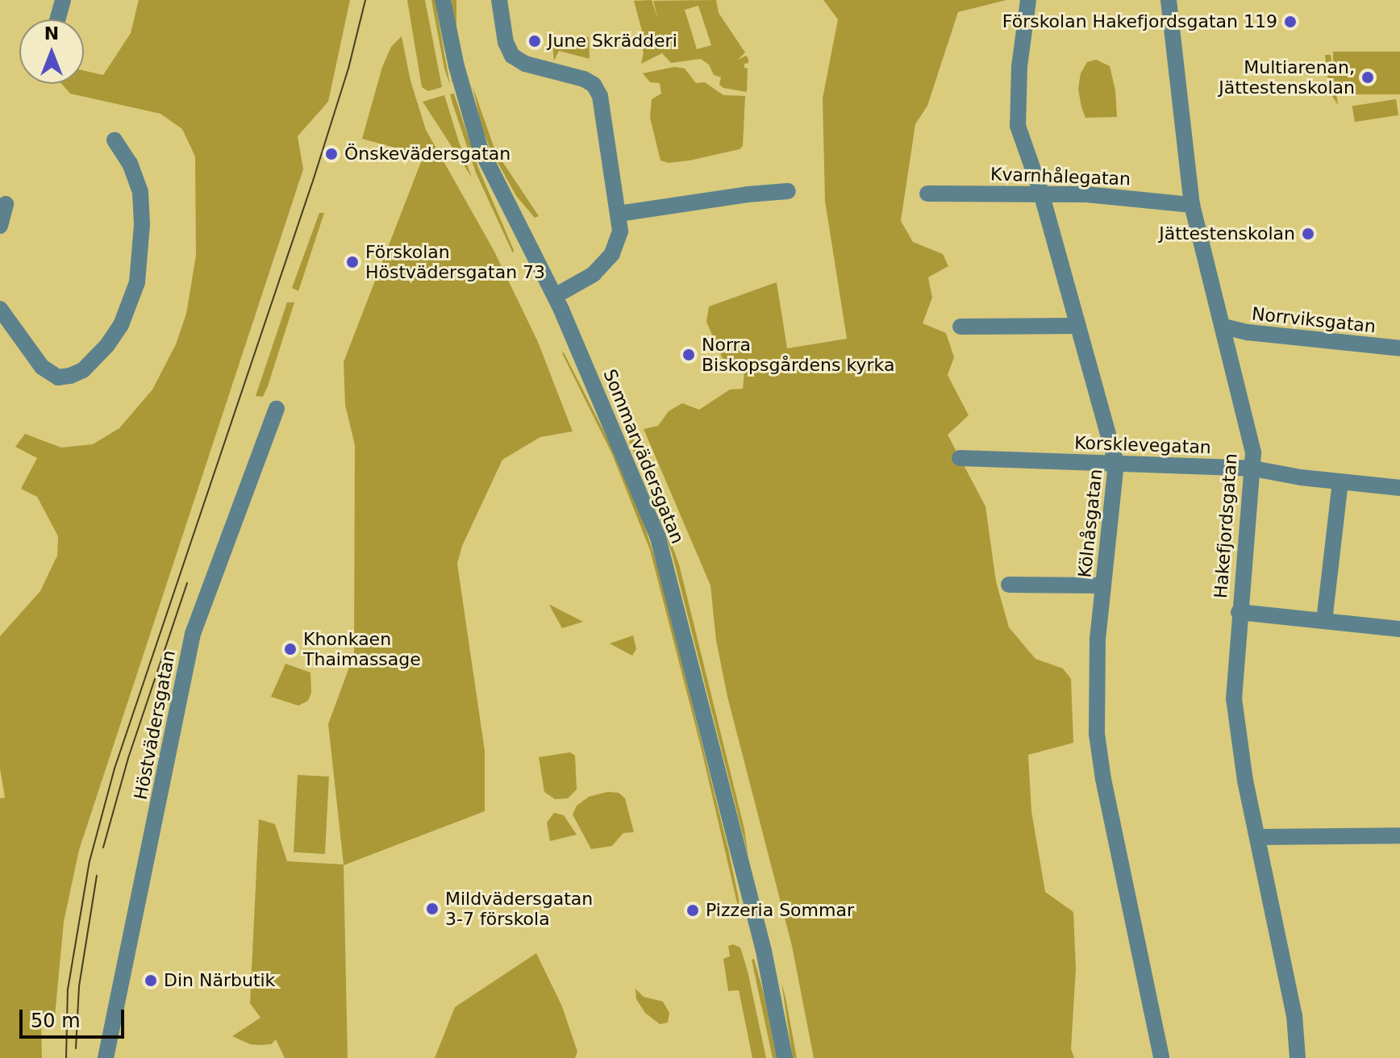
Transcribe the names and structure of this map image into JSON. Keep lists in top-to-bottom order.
{
  "streets": {
    "street": [
      "Kvarnhålegatan",
      "Norrviksgatan",
      "Korsklevegatan",
      "Sommarvädersgatan",
      "Kölnåsgatan",
      "Hakefjordsgatan",
      "Höstvädersgatan"
    ]
  },
  "crossings": [
    ["Kvarnhålegatan", "Kölnåsgatan"],
    ["Kvarnhålegatan", "Hakefjordsgatan"],
    ["Norrviksgatan", "Hakefjordsgatan"],
    ["Korsklevegatan", "Kölnåsgatan"],
    ["Korsklevegatan", "Hakefjordsgatan"]
  ],
  "places": [
    "Förskolan Hakefjordsgatan 119",
    "June Skrädderi",
    "Multiarenan, Jättestenskolan",
    "Önskevädersgatan",
    "Jättestenskolan",
    "Förskolan Höstvädersgatan 73",
    "Norra Biskopsgårdens kyrka",
    "Khonkaen Thaimassage",
    "Mildvädersgatan 3-7 förskola",
    "Pizzeria Sommar",
    "Din Närbutik"
  ],
  "scale_bar": "50 m",
  "north": "top"
}
